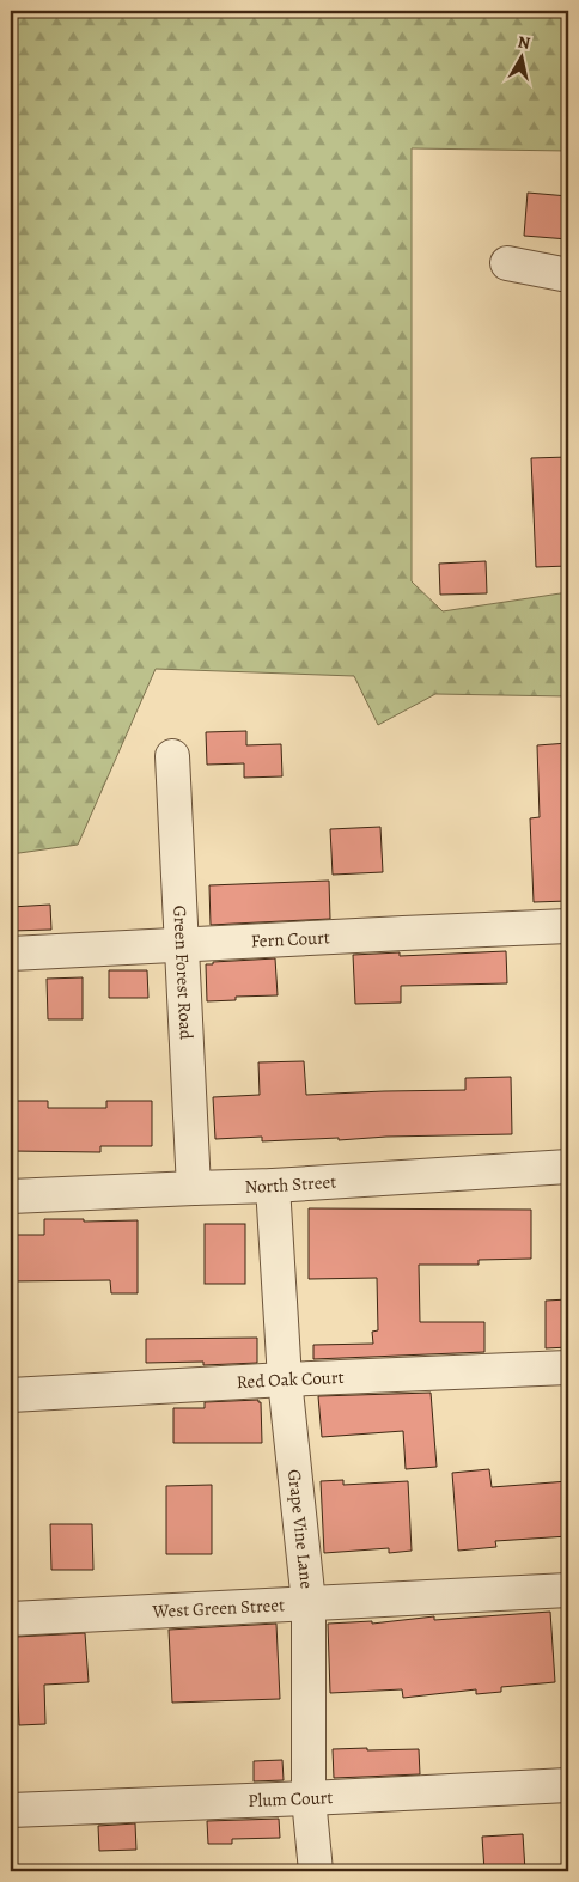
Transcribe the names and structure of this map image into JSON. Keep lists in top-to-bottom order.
{
  "streets": {
    "street": [
      "Fern Court",
      "Green Forest Road",
      "North Street",
      "Red Oak Court",
      "Grape Vine Lane",
      "West Green Street",
      "Plum Court"
    ]
  },
  "crossings": [
    ["Fern Court", "Green Forest Road"],
    ["Green Forest Road", "North Street"],
    ["North Street", "Grape Vine Lane"],
    ["Red Oak Court", "Grape Vine Lane"],
    ["Grape Vine Lane", "West Green Street"],
    ["Grape Vine Lane", "Plum Court"]
  ],
  "north": "top"
}
